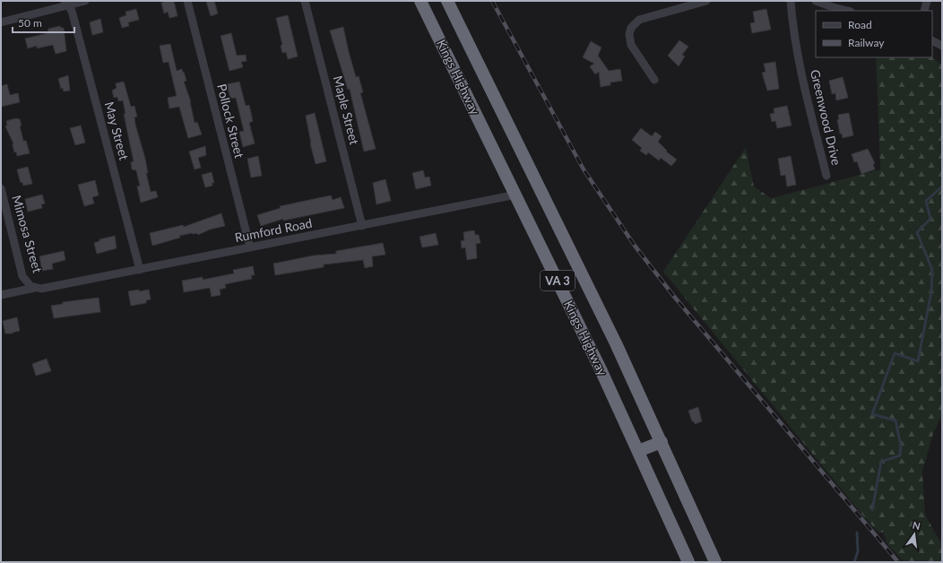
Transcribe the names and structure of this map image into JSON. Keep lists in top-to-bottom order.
{
  "streets": {
    "highway": ["Kings Highway", "VA 3"],
    "street": [
      "Maple Street",
      "Greenwood Drive",
      "Pollock Street",
      "May Street",
      "Rumford Road",
      "Mimosa Street"
    ]
  },
  "crossings": [
    ["Kings Highway", "Rumford Road"],
    ["Maple Street", "Rumford Road"],
    ["Pollock Street", "Rumford Road"],
    ["May Street", "Rumford Road"],
    ["Rumford Road", "Mimosa Street"]
  ],
  "legend": ["Road", "Railway"],
  "scale_bar": "50 m",
  "north": "top"
}
